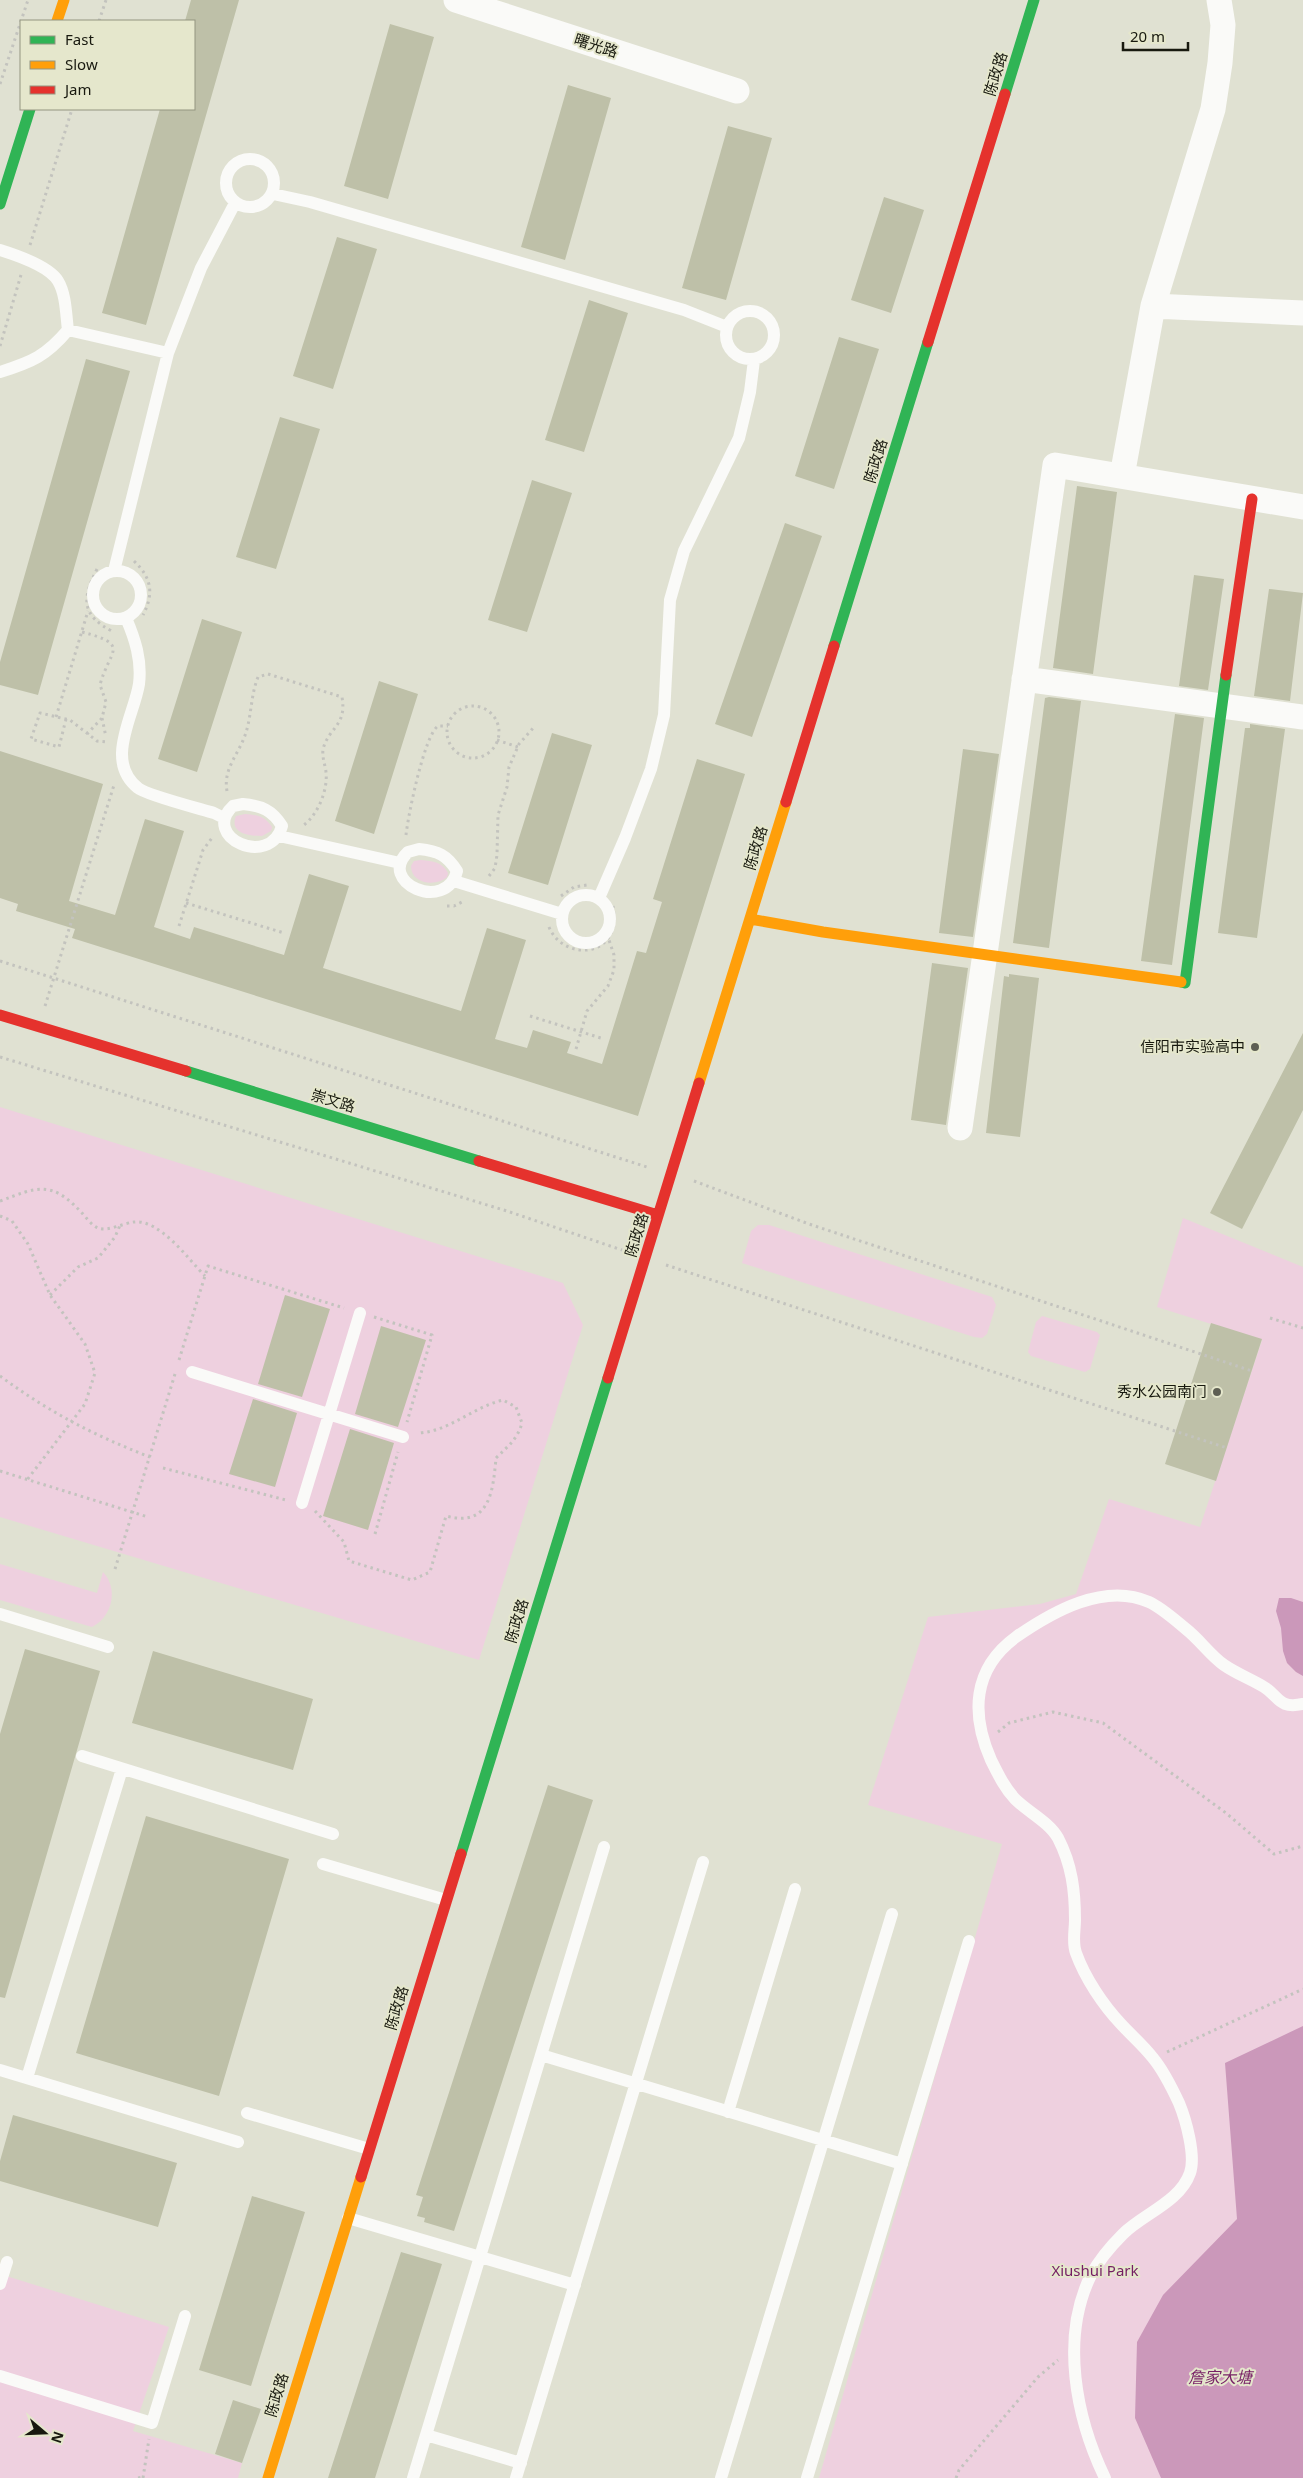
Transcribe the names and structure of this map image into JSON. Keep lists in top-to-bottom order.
{
  "streets": {
    "street": ["曙光路", "陈政路", "崇文路"]
  },
  "crossings": [
    ["陈政路", "崇文路"]
  ],
  "water": ["詹家大塘"],
  "parks": ["Xiushui Park"],
  "places": ["信阳市实验高中", "秀水公园南门"],
  "legend": ["Fast", "Slow", "Jam"],
  "scale_bar": "20 m",
  "north": "right"
}
